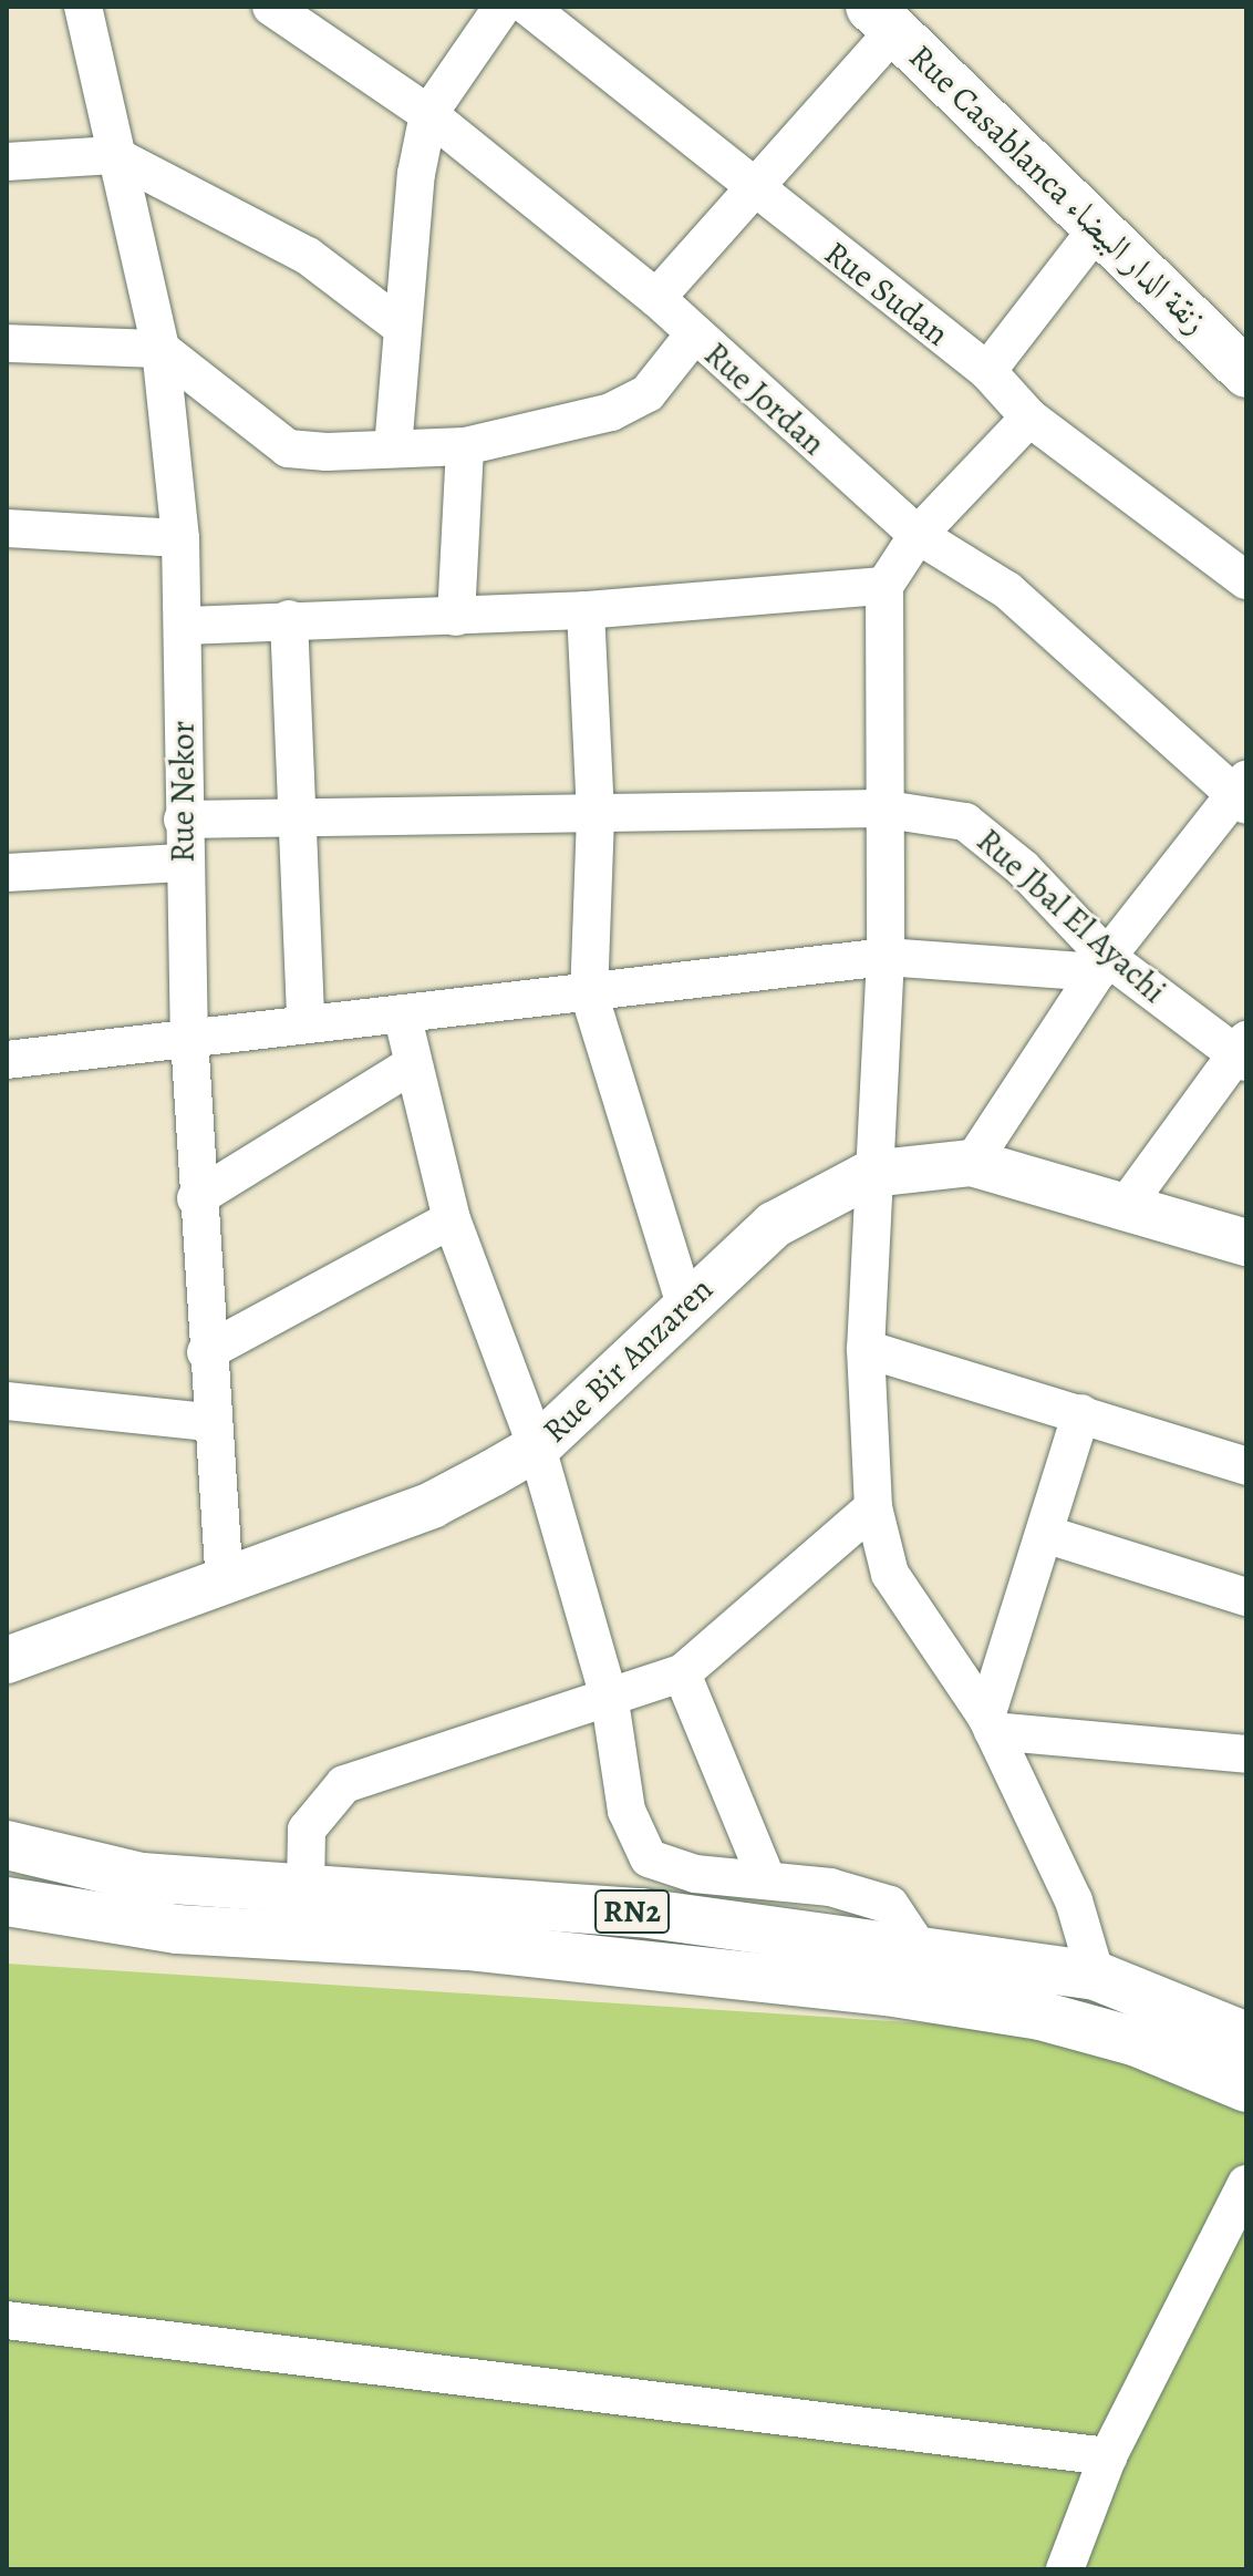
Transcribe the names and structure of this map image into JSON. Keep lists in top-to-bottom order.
{
  "streets": {
    "main road": ["Rue Casablanca زنقة الدار البيضاء", "RN2"],
    "street": [
      "Rue Sudan",
      "Rue Jordan",
      "Rue Nekor",
      "Rue Jbal El Ayachi",
      "Rue Bir Anzaren"
    ]
  },
  "crossings": [
    ["Rue Nekor", "Rue Jbal El Ayachi"],
    ["Rue Nekor", "Rue Bir Anzaren"]
  ]
}
